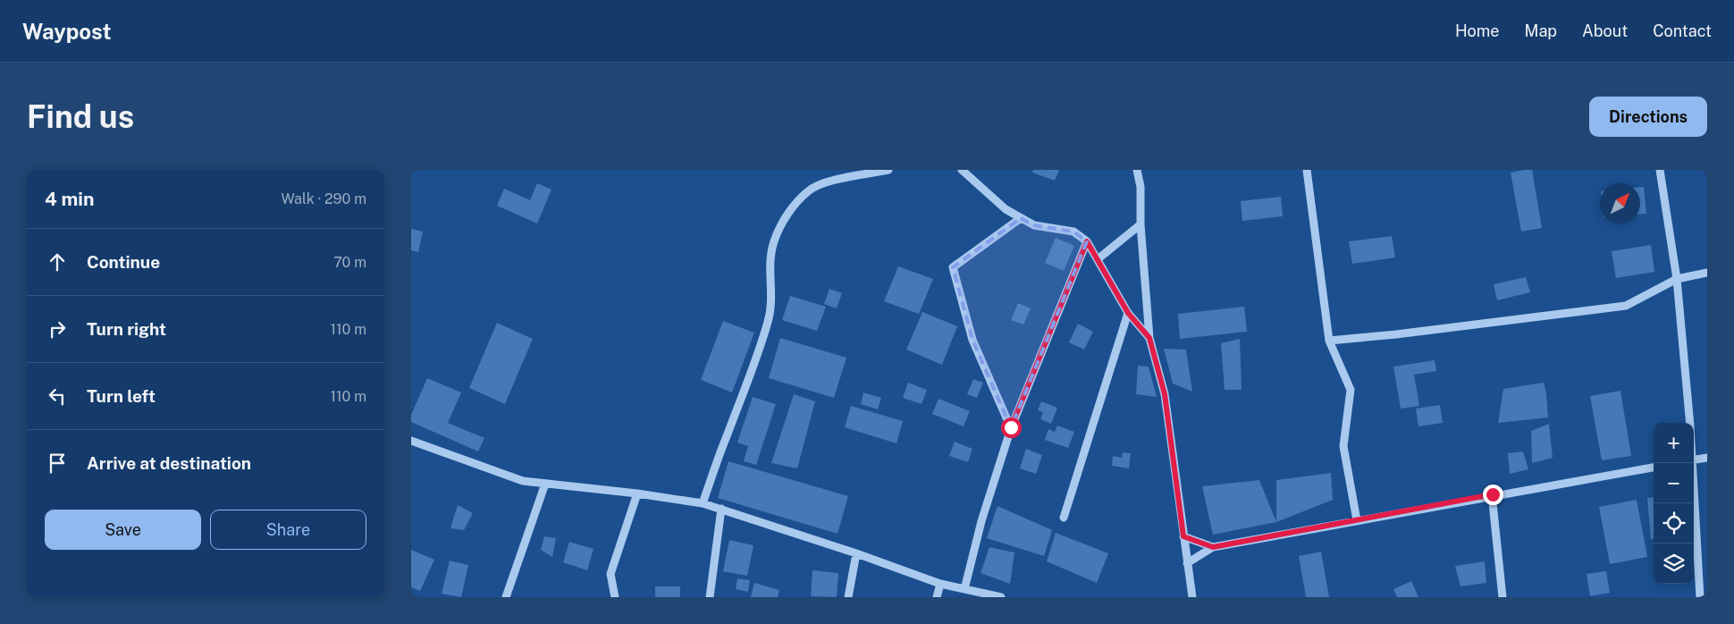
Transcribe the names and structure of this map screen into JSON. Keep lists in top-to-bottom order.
{
  "north": "top right",
  "page": {
    "header": "Waypost",
    "nav": [
      "Home",
      "Map",
      "About",
      "Contact"
    ],
    "buttons": [
      "Directions",
      ["Save", "Share"]
    ],
    "title": "Find us",
    "heading": ["4 min", "Walk · 290 m"],
    "list": [
      ["Continue", "70 m"],
      ["Turn right", "110 m"],
      ["Turn left", "110 m"],
      "Arrive at destination"
    ],
    "map_buttons": ["+", "−"]
  }
}
